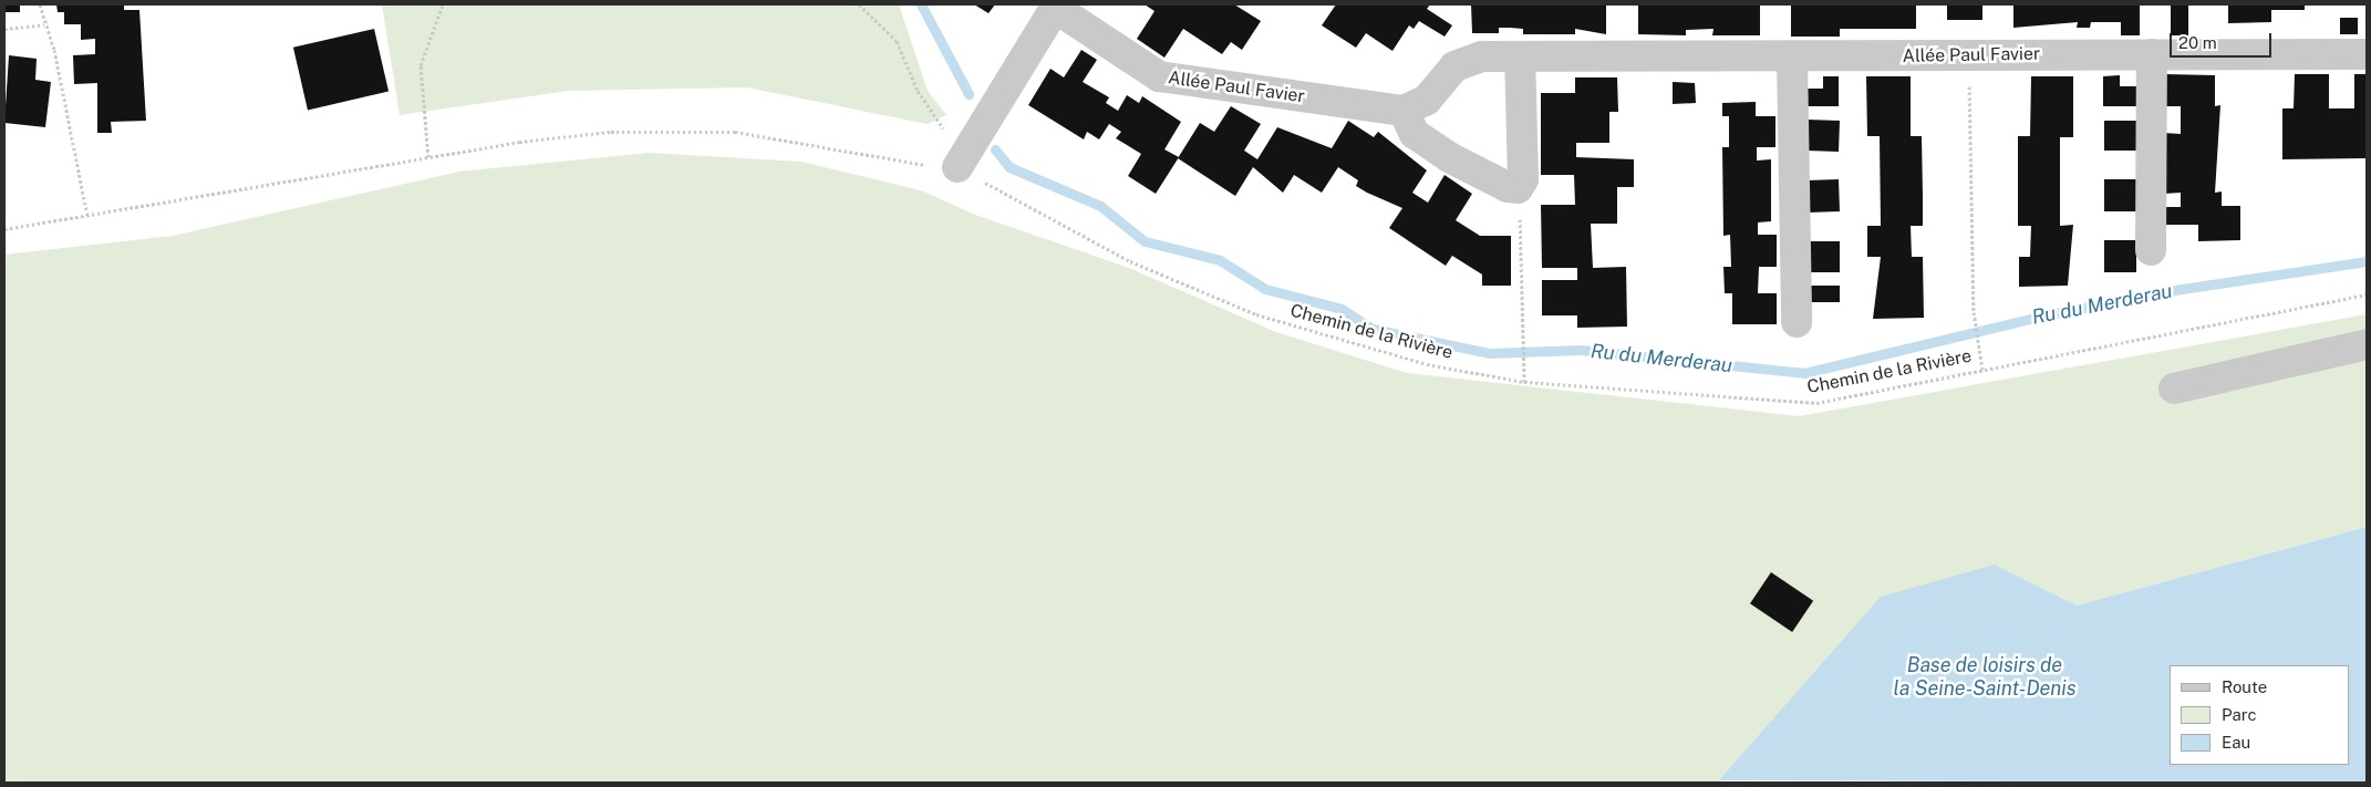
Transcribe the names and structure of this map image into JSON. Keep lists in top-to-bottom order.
{
  "streets": {
    "street": ["Allée Paul Favier"],
    "path": ["Chemin de la Rivière"]
  },
  "water": ["Ru du Merderau", "Base de loisirs de la Seine-Saint-Denis"],
  "legend": ["Route", "Parc", "Eau"],
  "scale_bar": "20 m"
}
